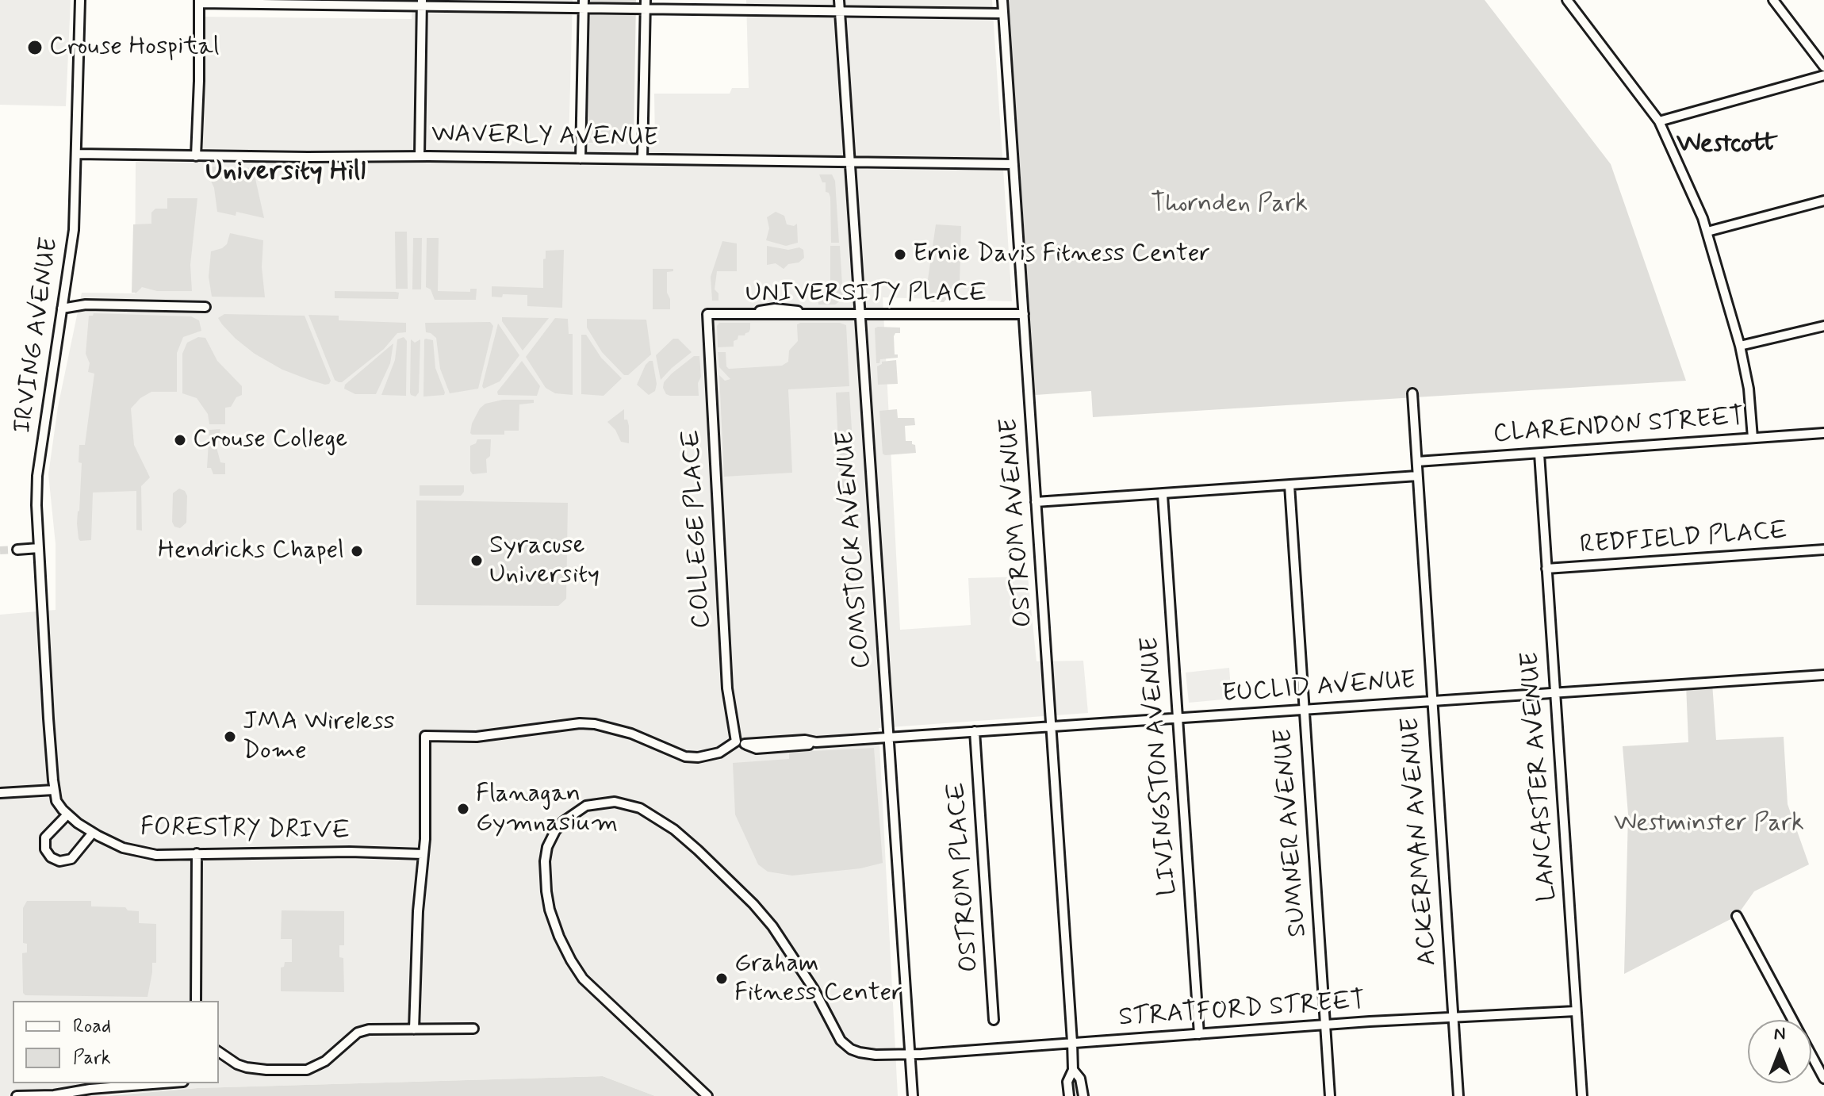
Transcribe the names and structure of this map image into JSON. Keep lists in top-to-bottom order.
{
  "streets": {
    "street": [
      "WAVERLY AVENUE",
      "UNIVERSITY PLACE",
      "IRVING AVENUE",
      "CLARENDON STREET",
      "OSTROM AVENUE",
      "COLLEGE PLACE",
      "REDFIELD PLACE",
      "COMSTOCK AVENUE",
      "EUCLID AVENUE",
      "LIVINGSTON AVENUE",
      "LANCASTER AVENUE",
      "FORESTRY DRIVE",
      "SUMNER AVENUE",
      "ACKERMAN AVENUE",
      "OSTROM PLACE",
      "STRATFORD STREET"
    ]
  },
  "crossings": [
    ["WAVERLY AVENUE", "IRVING AVENUE"],
    ["WAVERLY AVENUE", "OSTROM AVENUE"],
    ["WAVERLY AVENUE", "COMSTOCK AVENUE"],
    ["UNIVERSITY PLACE", "OSTROM AVENUE"],
    ["UNIVERSITY PLACE", "COLLEGE PLACE"],
    ["UNIVERSITY PLACE", "COMSTOCK AVENUE"],
    ["IRVING AVENUE", "FORESTRY DRIVE"],
    ["CLARENDON STREET", "LANCASTER AVENUE"],
    ["CLARENDON STREET", "ACKERMAN AVENUE"],
    ["OSTROM AVENUE", "EUCLID AVENUE"],
    ["OSTROM AVENUE", "STRATFORD STREET"],
    ["COLLEGE PLACE", "EUCLID AVENUE"],
    ["REDFIELD PLACE", "LANCASTER AVENUE"],
    ["COMSTOCK AVENUE", "EUCLID AVENUE"],
    ["COMSTOCK AVENUE", "STRATFORD STREET"],
    ["EUCLID AVENUE", "LIVINGSTON AVENUE"],
    ["EUCLID AVENUE", "LANCASTER AVENUE"],
    ["EUCLID AVENUE", "SUMNER AVENUE"],
    ["EUCLID AVENUE", "ACKERMAN AVENUE"],
    ["EUCLID AVENUE", "OSTROM PLACE"],
    ["LIVINGSTON AVENUE", "STRATFORD STREET"],
    ["LANCASTER AVENUE", "STRATFORD STREET"],
    ["SUMNER AVENUE", "STRATFORD STREET"],
    ["ACKERMAN AVENUE", "STRATFORD STREET"]
  ],
  "districts": ["Westcott", "University Hill"],
  "parks": ["Thornden Park", "Westminster Park"],
  "places": [
    "Crouse Hospital",
    "Ernie Davis Fitness Center",
    "Crouse College",
    "Hendricks Chapel",
    "Syracuse University",
    "JMA Wireless Dome",
    "Flanagan Gymnasium",
    "Graham Fitness Center"
  ],
  "legend": ["Road", "Park"],
  "north": "top"
}
